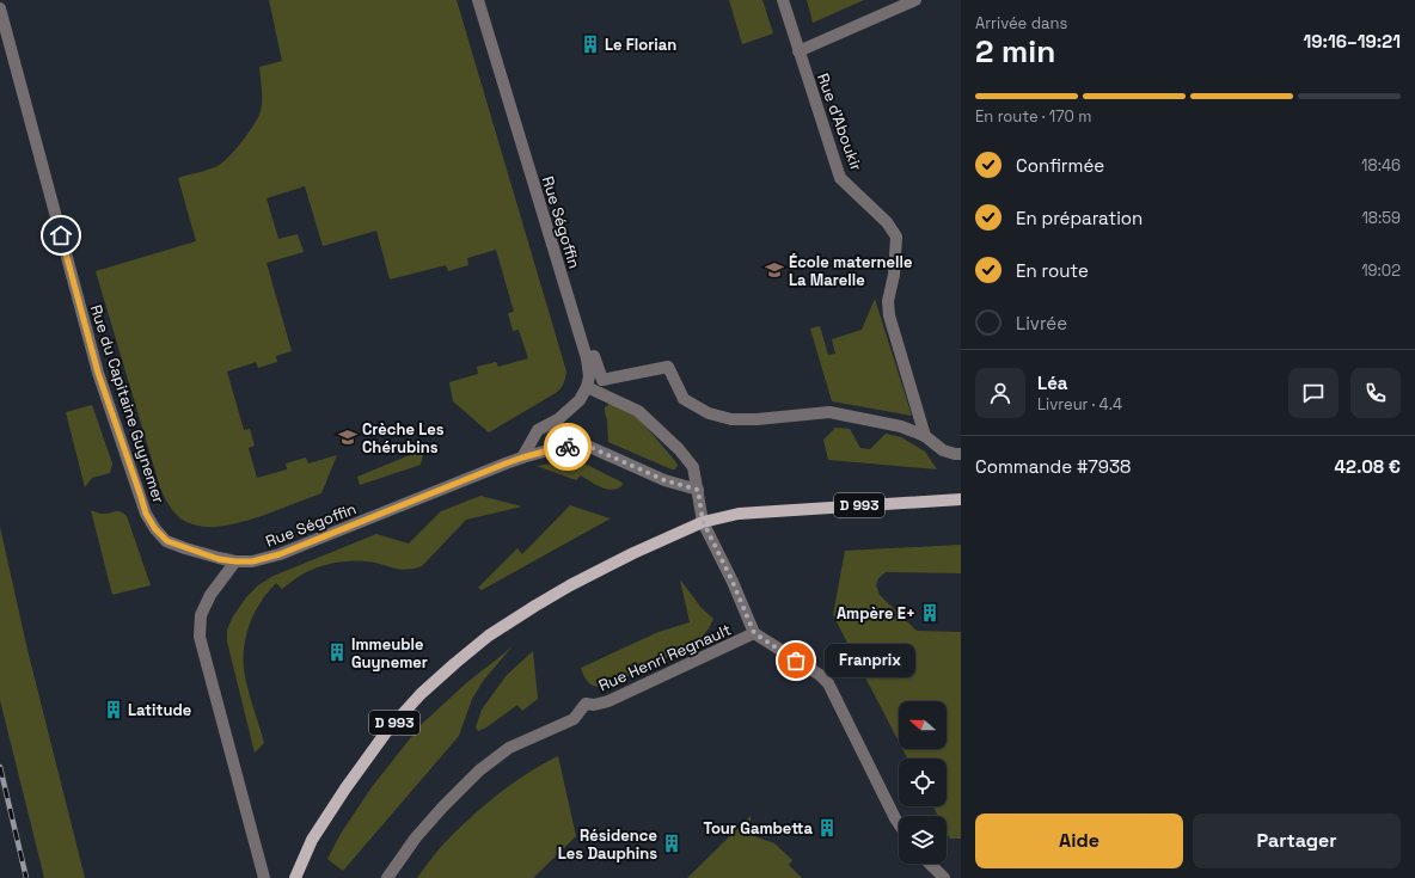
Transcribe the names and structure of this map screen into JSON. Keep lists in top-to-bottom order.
{
  "streets": {
    "main road": ["D 993"],
    "street": [
      "Rue d'Aboukir",
      "Rue Ségoffin",
      "Rue du Capitaine Guynemer",
      "Rue Henri Regnault"
    ]
  },
  "crossings": [
    ["Rue Ségoffin", "Rue du Capitaine Guynemer"],
    ["Rue Ségoffin", "Rue Henri Regnault"],
    ["D 993", "Rue Henri Regnault"]
  ],
  "places": {
    "building": [
      "Le Florian",
      "Ampère E+",
      "Immeuble Guynemer",
      "Latitude",
      "Tour Gambetta",
      "Résidence Les Dauphins"
    ],
    "school or university": ["École maternelle La Marelle", "Crèche Les Chérubins"],
    "other": ["Franprix"]
  },
  "north": "left",
  "page": {
    "heading": ["2 min", "Arrivée dans", "19:16–19:21"],
    "panel": [
      "Léa",
      "Livreur · 4.4",
      "Commande #7938",
      "42.08 €"
    ],
    "bar": "En route · 170 m",
    "list": [
      ["Confirmée", "18:46"],
      ["En préparation", "18:59"],
      ["En route", "19:02"],
      "Livrée"
    ],
    "bubble": "Franprix",
    "buttons": ["Aide", "Partager"]
  }
}
